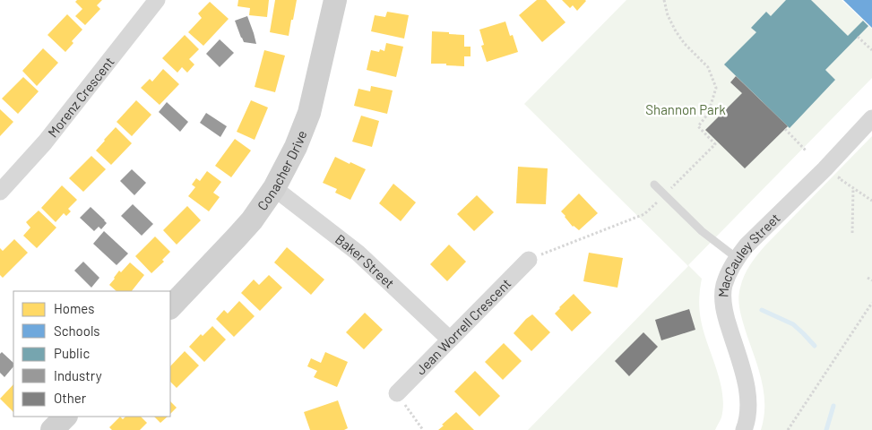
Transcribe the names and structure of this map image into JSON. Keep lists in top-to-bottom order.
{
  "streets": {
    "street": [
      "Morenz Crescent",
      "Conacher Drive",
      "MacCauley Street",
      "Baker Street",
      "Jean Worrell Crescent"
    ]
  },
  "crossings": [
    ["Conacher Drive", "Baker Street"],
    ["Baker Street", "Jean Worrell Crescent"]
  ],
  "parks": ["Shannon Park"],
  "legend": [
    "Homes",
    "Schools",
    "Public",
    "Industry",
    "Other"
  ]
}
